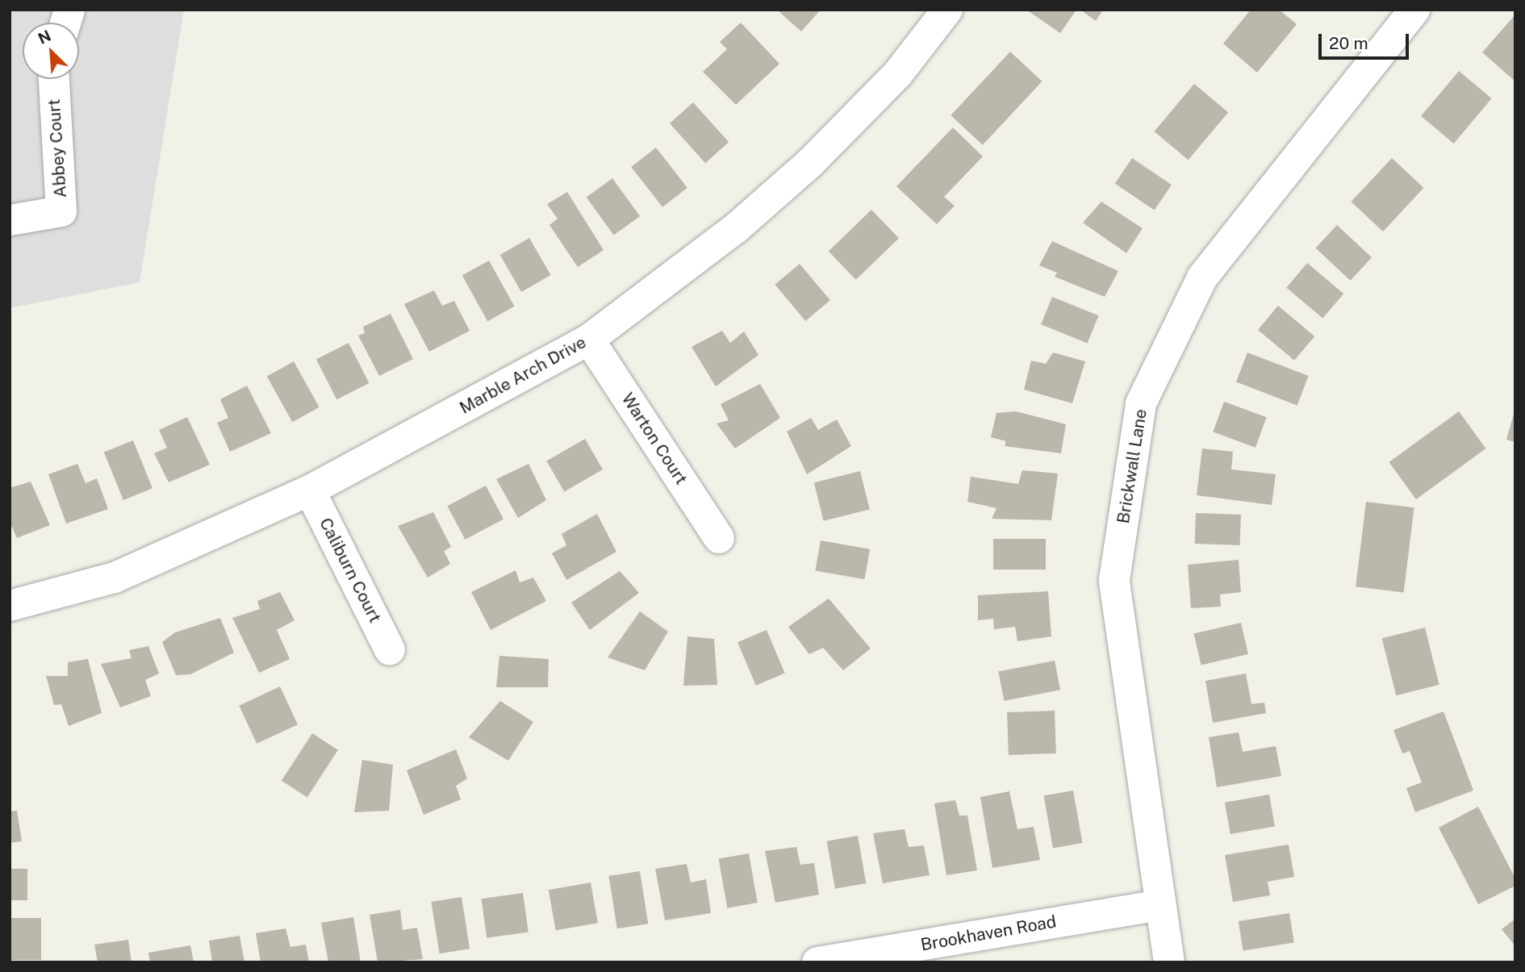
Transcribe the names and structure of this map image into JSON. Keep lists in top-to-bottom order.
{
  "streets": {
    "street": [
      "Abbey Court",
      "Marble Arch Drive",
      "Warton Court",
      "Brickwall Lane",
      "Caliburn Court",
      "Brookhaven Road"
    ]
  },
  "crossings": [
    ["Marble Arch Drive", "Warton Court"],
    ["Marble Arch Drive", "Caliburn Court"],
    ["Brickwall Lane", "Brookhaven Road"]
  ],
  "scale_bar": "20 m",
  "north": "top left"
}
